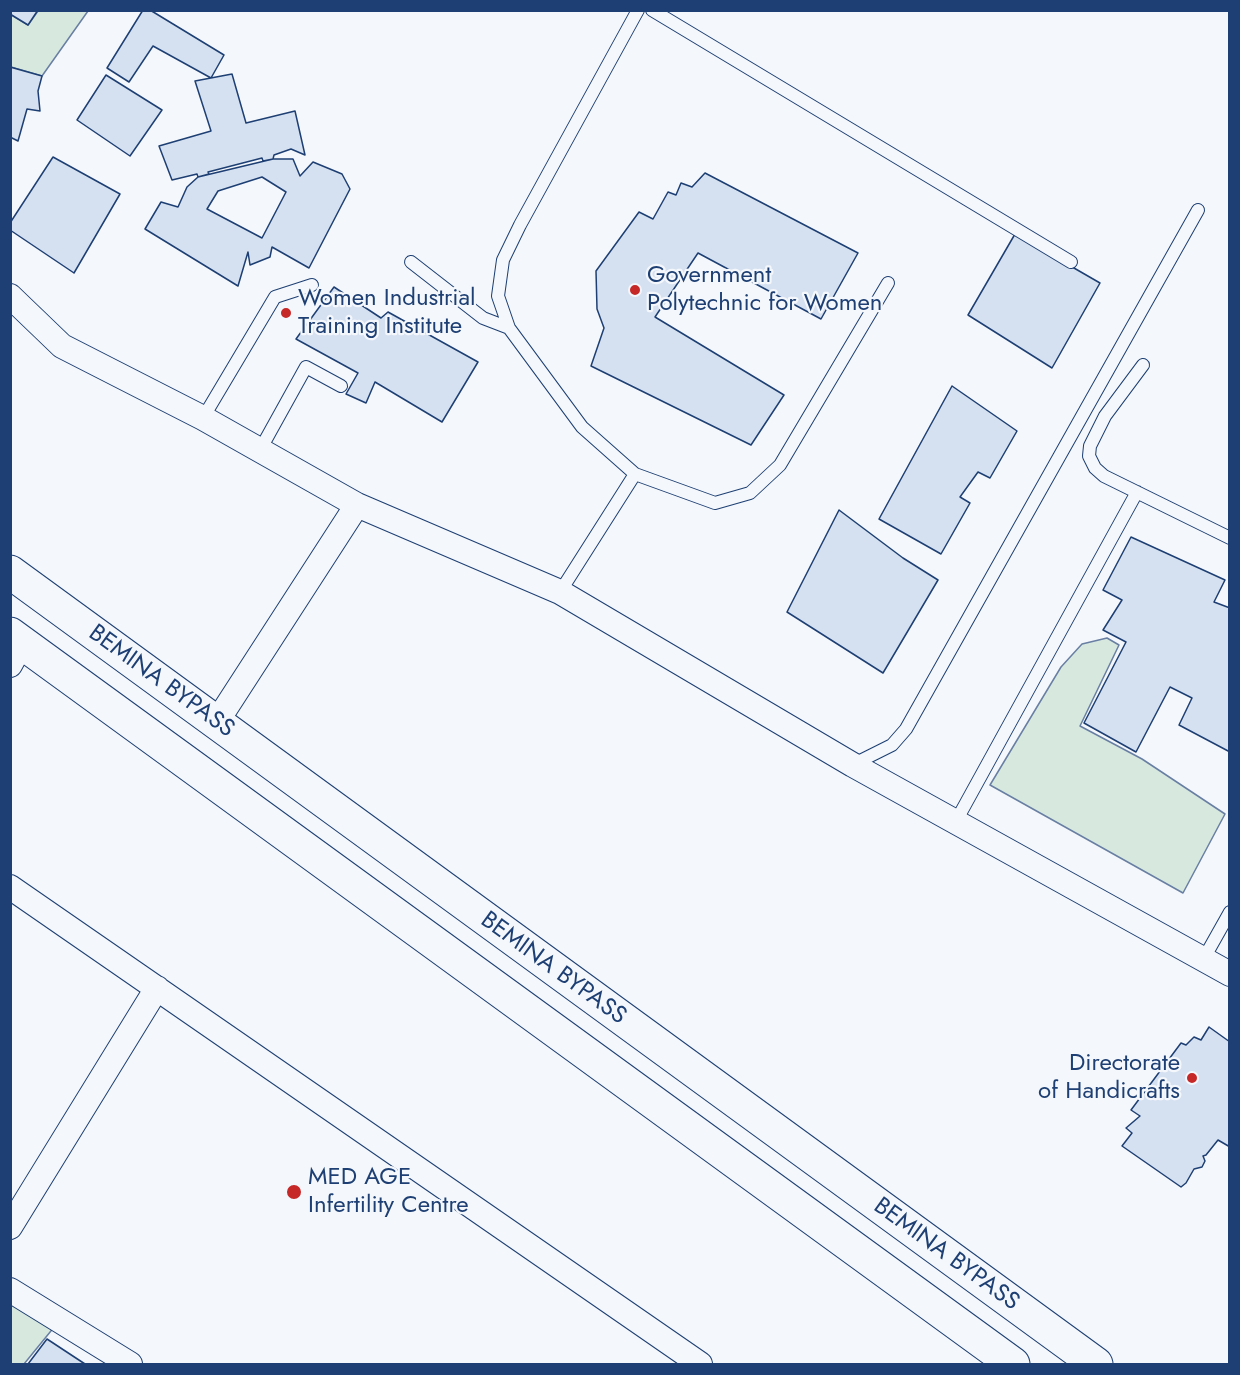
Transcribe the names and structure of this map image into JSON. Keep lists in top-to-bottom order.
{
  "streets": {
    "highway": ["BEMINA BYPASS"]
  },
  "places": [
    "Government Polytechnic for Women",
    "Women Industrial Training Institute",
    "Directorate of Handicrafts",
    "MED AGE Infertility Centre"
  ]
}
